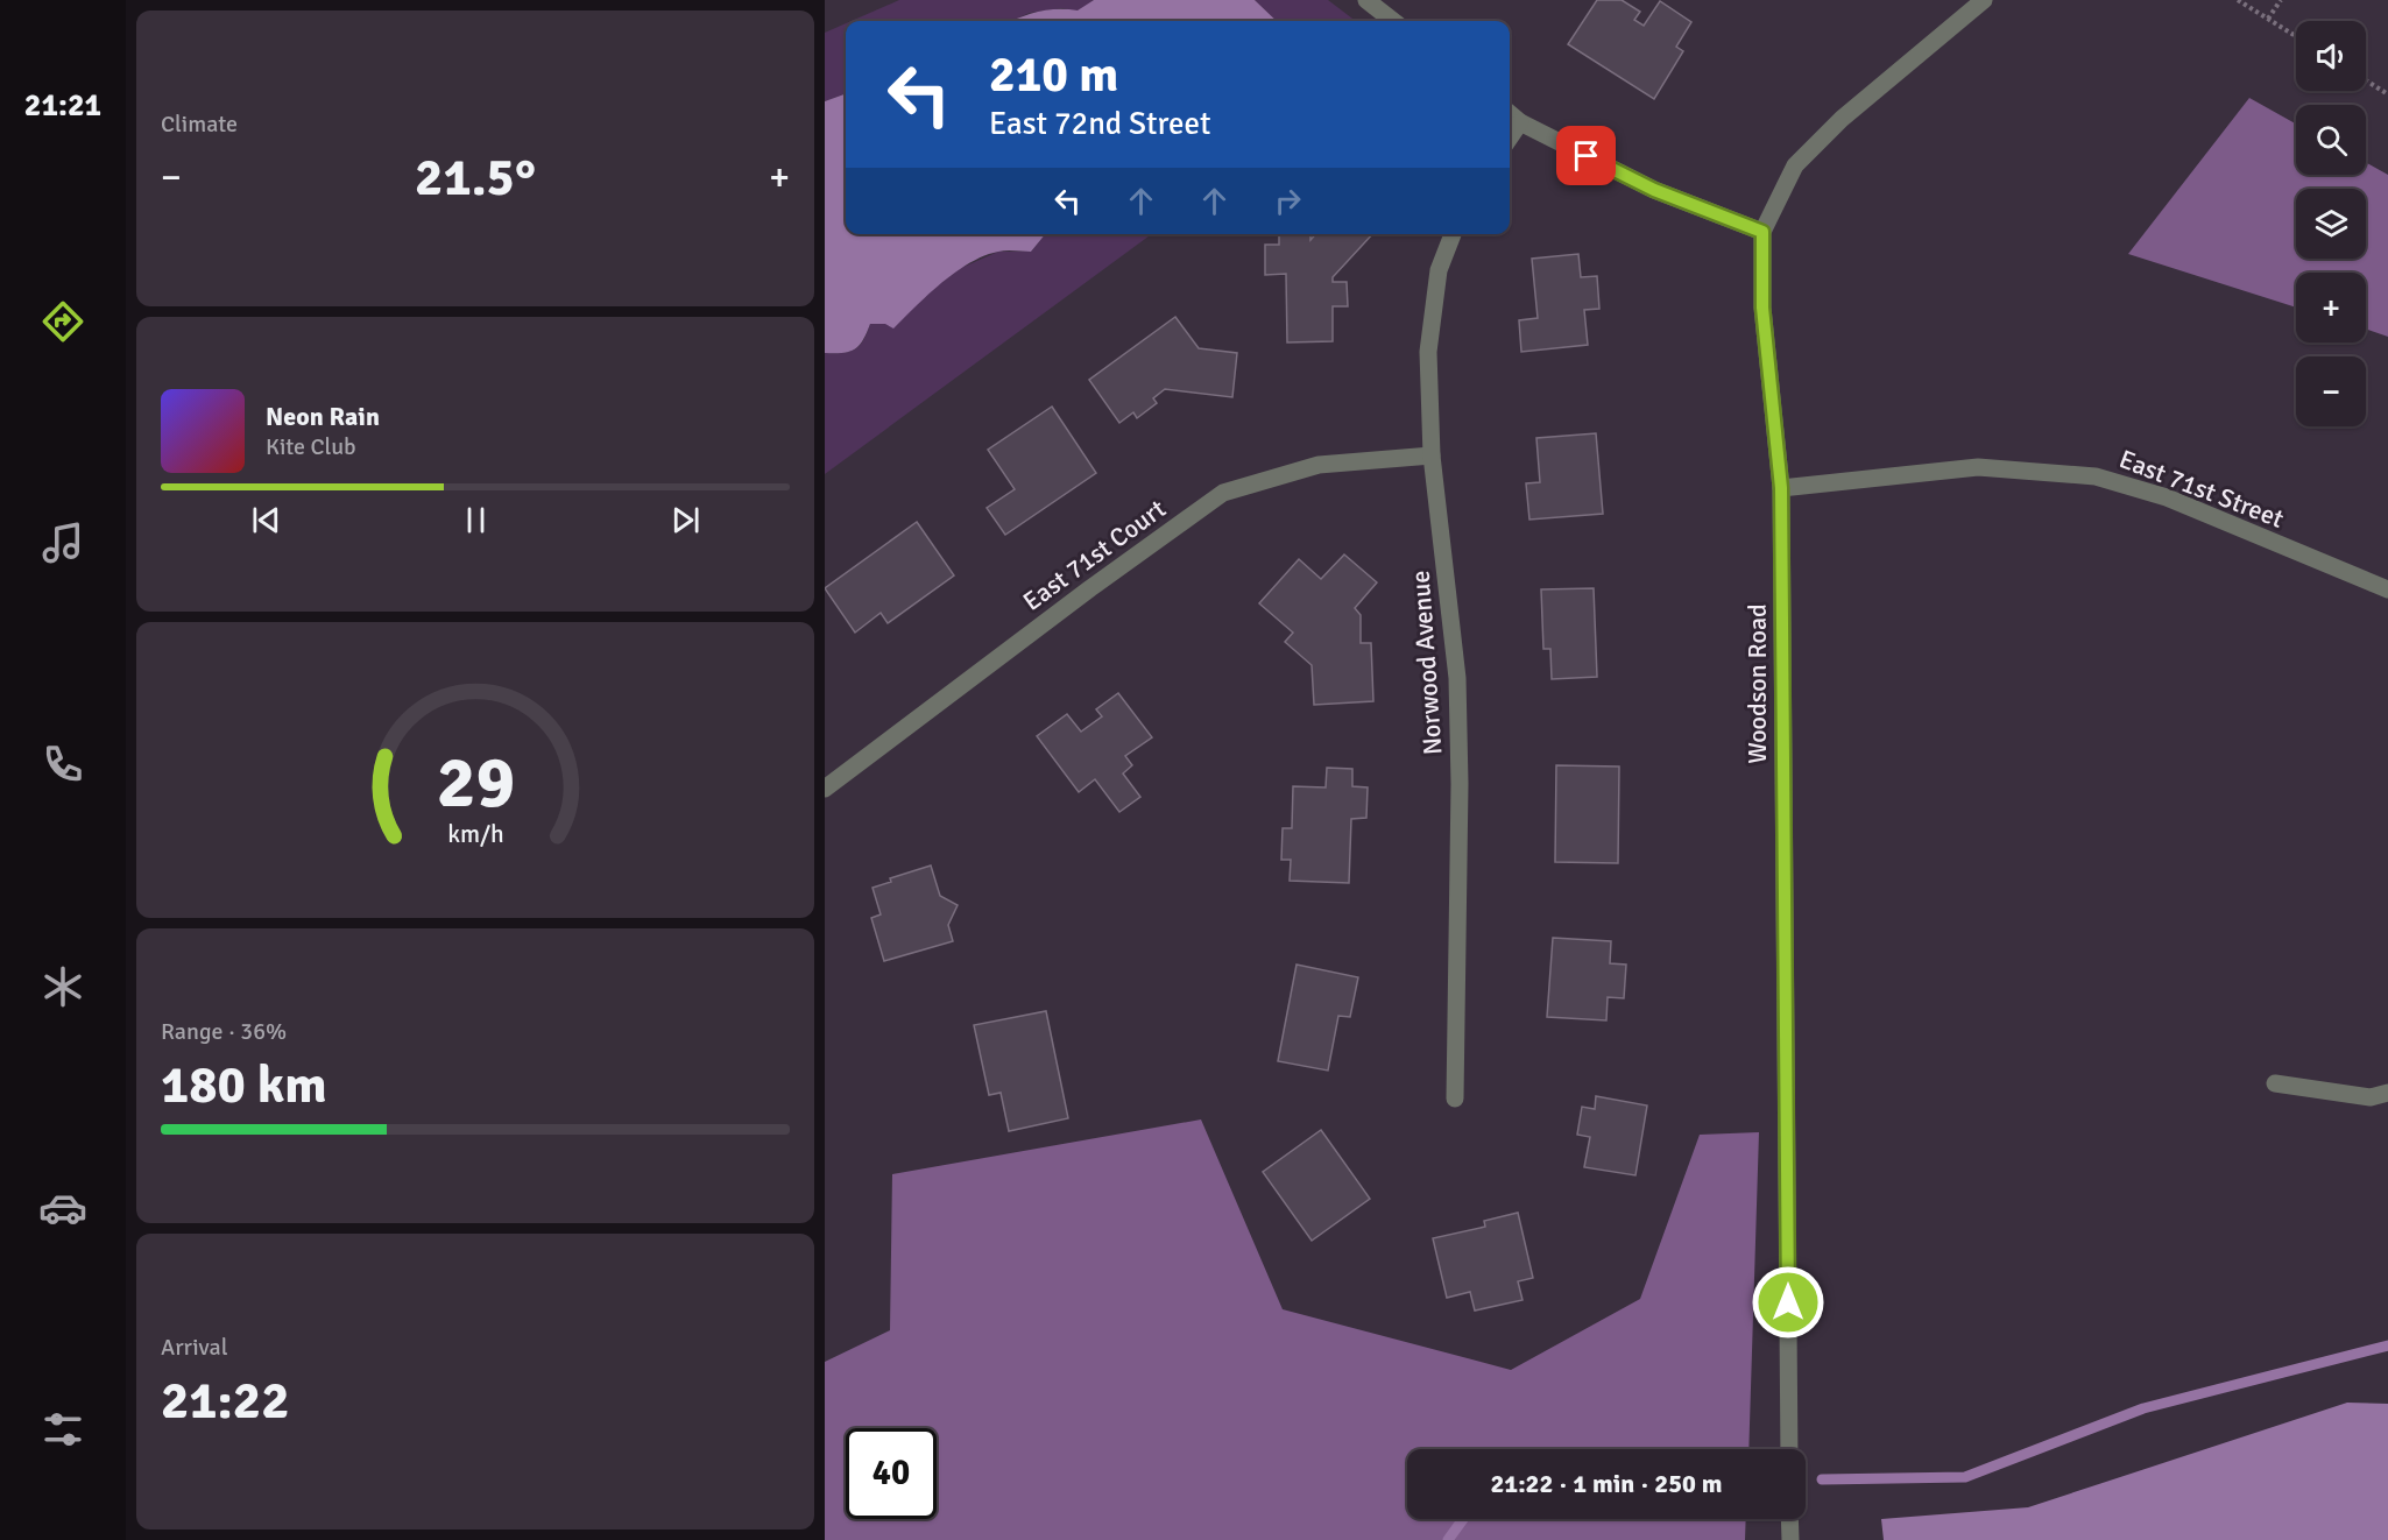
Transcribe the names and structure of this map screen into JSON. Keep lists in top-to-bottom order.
{
  "streets": {
    "street": [
      "East 71st Street",
      "East 71st Court",
      "Norwood Avenue",
      "Woodson Road"
    ]
  },
  "crossings": [
    ["East 71st Street", "Woodson Road"],
    ["East 71st Court", "Norwood Avenue"]
  ],
  "page": {
    "tabs": "21:21",
    "tile": [
      "Climate",
      ["Range · 36%", "180 km"],
      ["Arrival", "21:22"]
    ],
    "map_buttons": ["+", "−"],
    "turn": ["210 m", "East 72nd Street"],
    "heat": ["−", "21.5°", "+"],
    "song": ["Neon Rain", "Kite Club"],
    "limit": "40",
    "trip": "21:22 · 1 min · 250 m",
    "gauge": ["29", "km/h"]
  }
}
